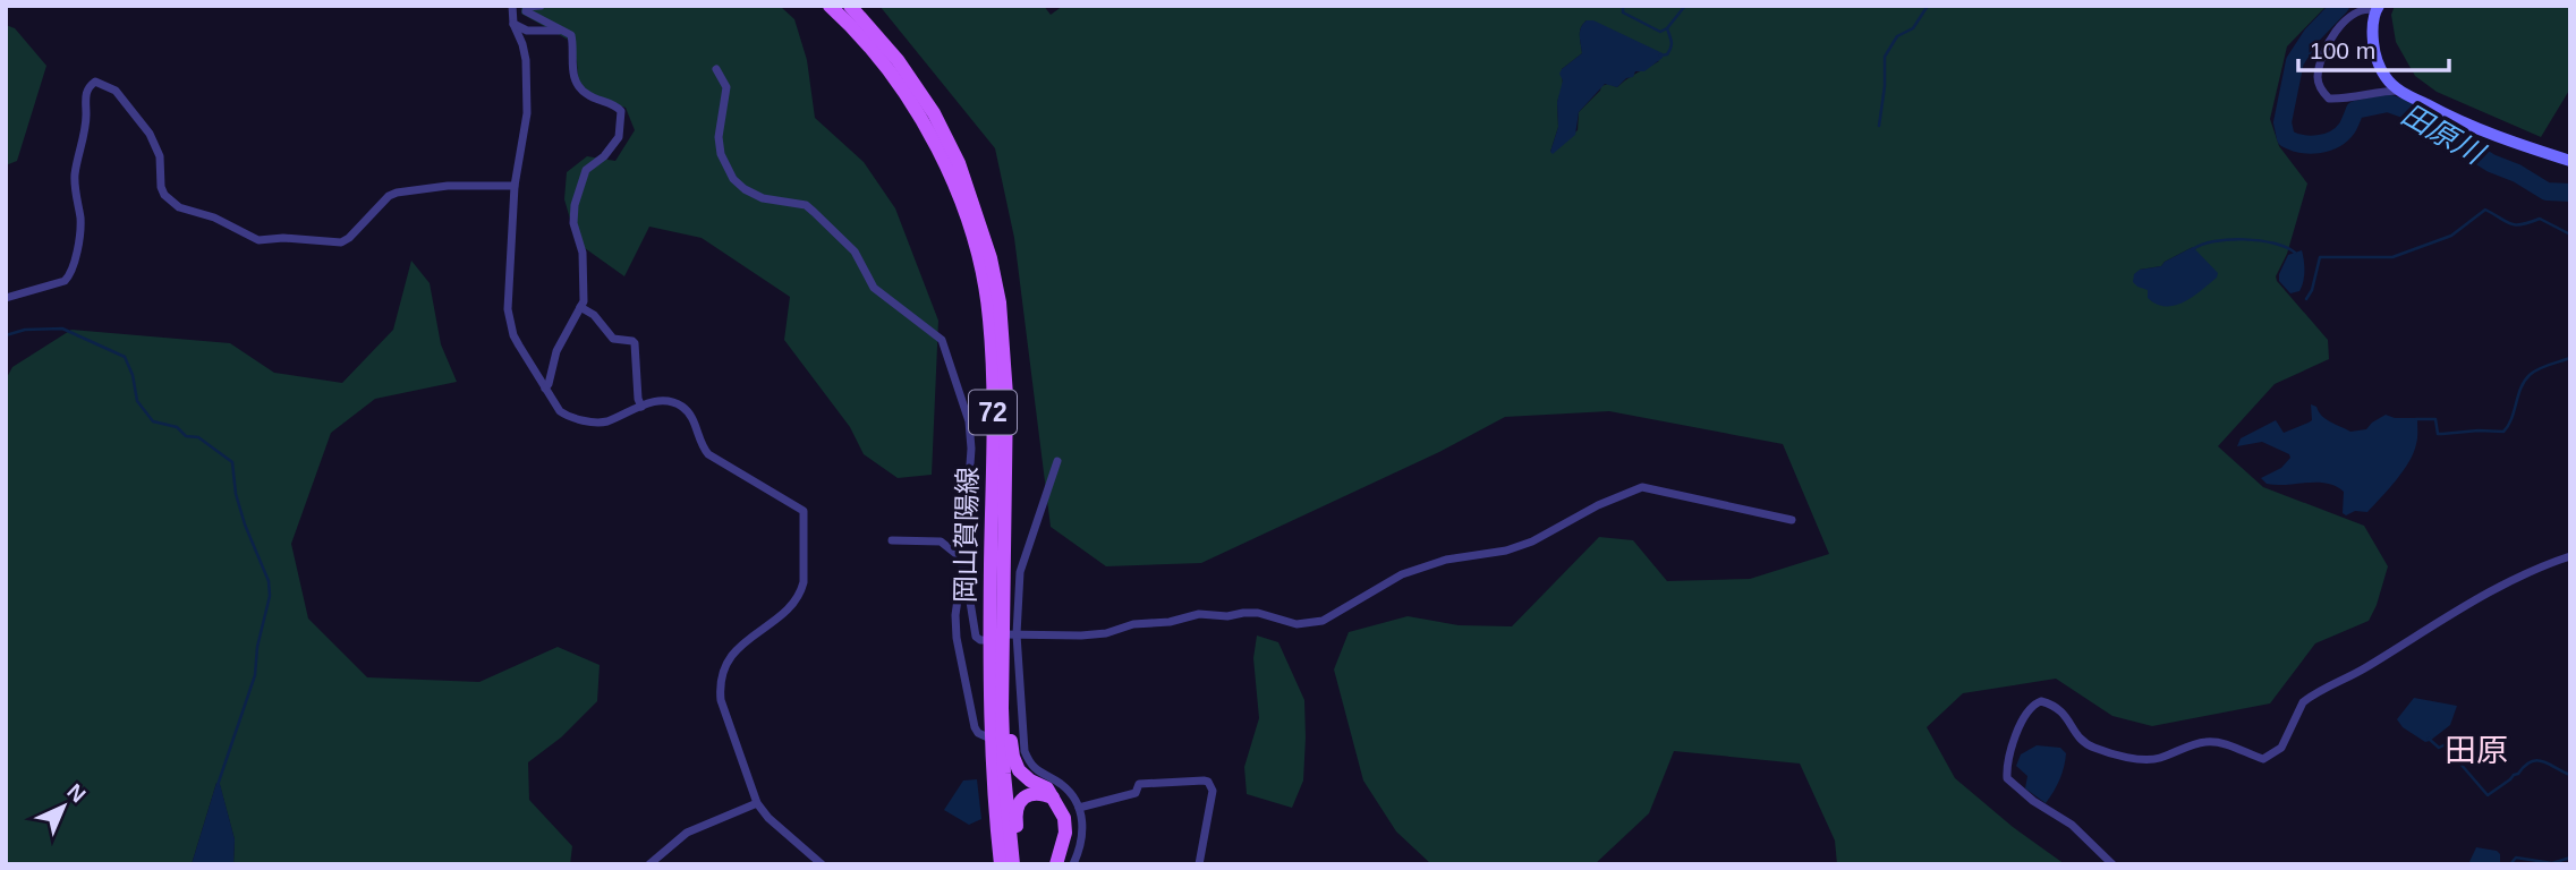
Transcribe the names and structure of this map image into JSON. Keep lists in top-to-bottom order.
{
  "streets": {
    "main road": ["72", "岡山賀陽線"]
  },
  "districts": ["田原"],
  "water": ["田原川"],
  "scale_bar": "100 m",
  "north": "top right"
}
